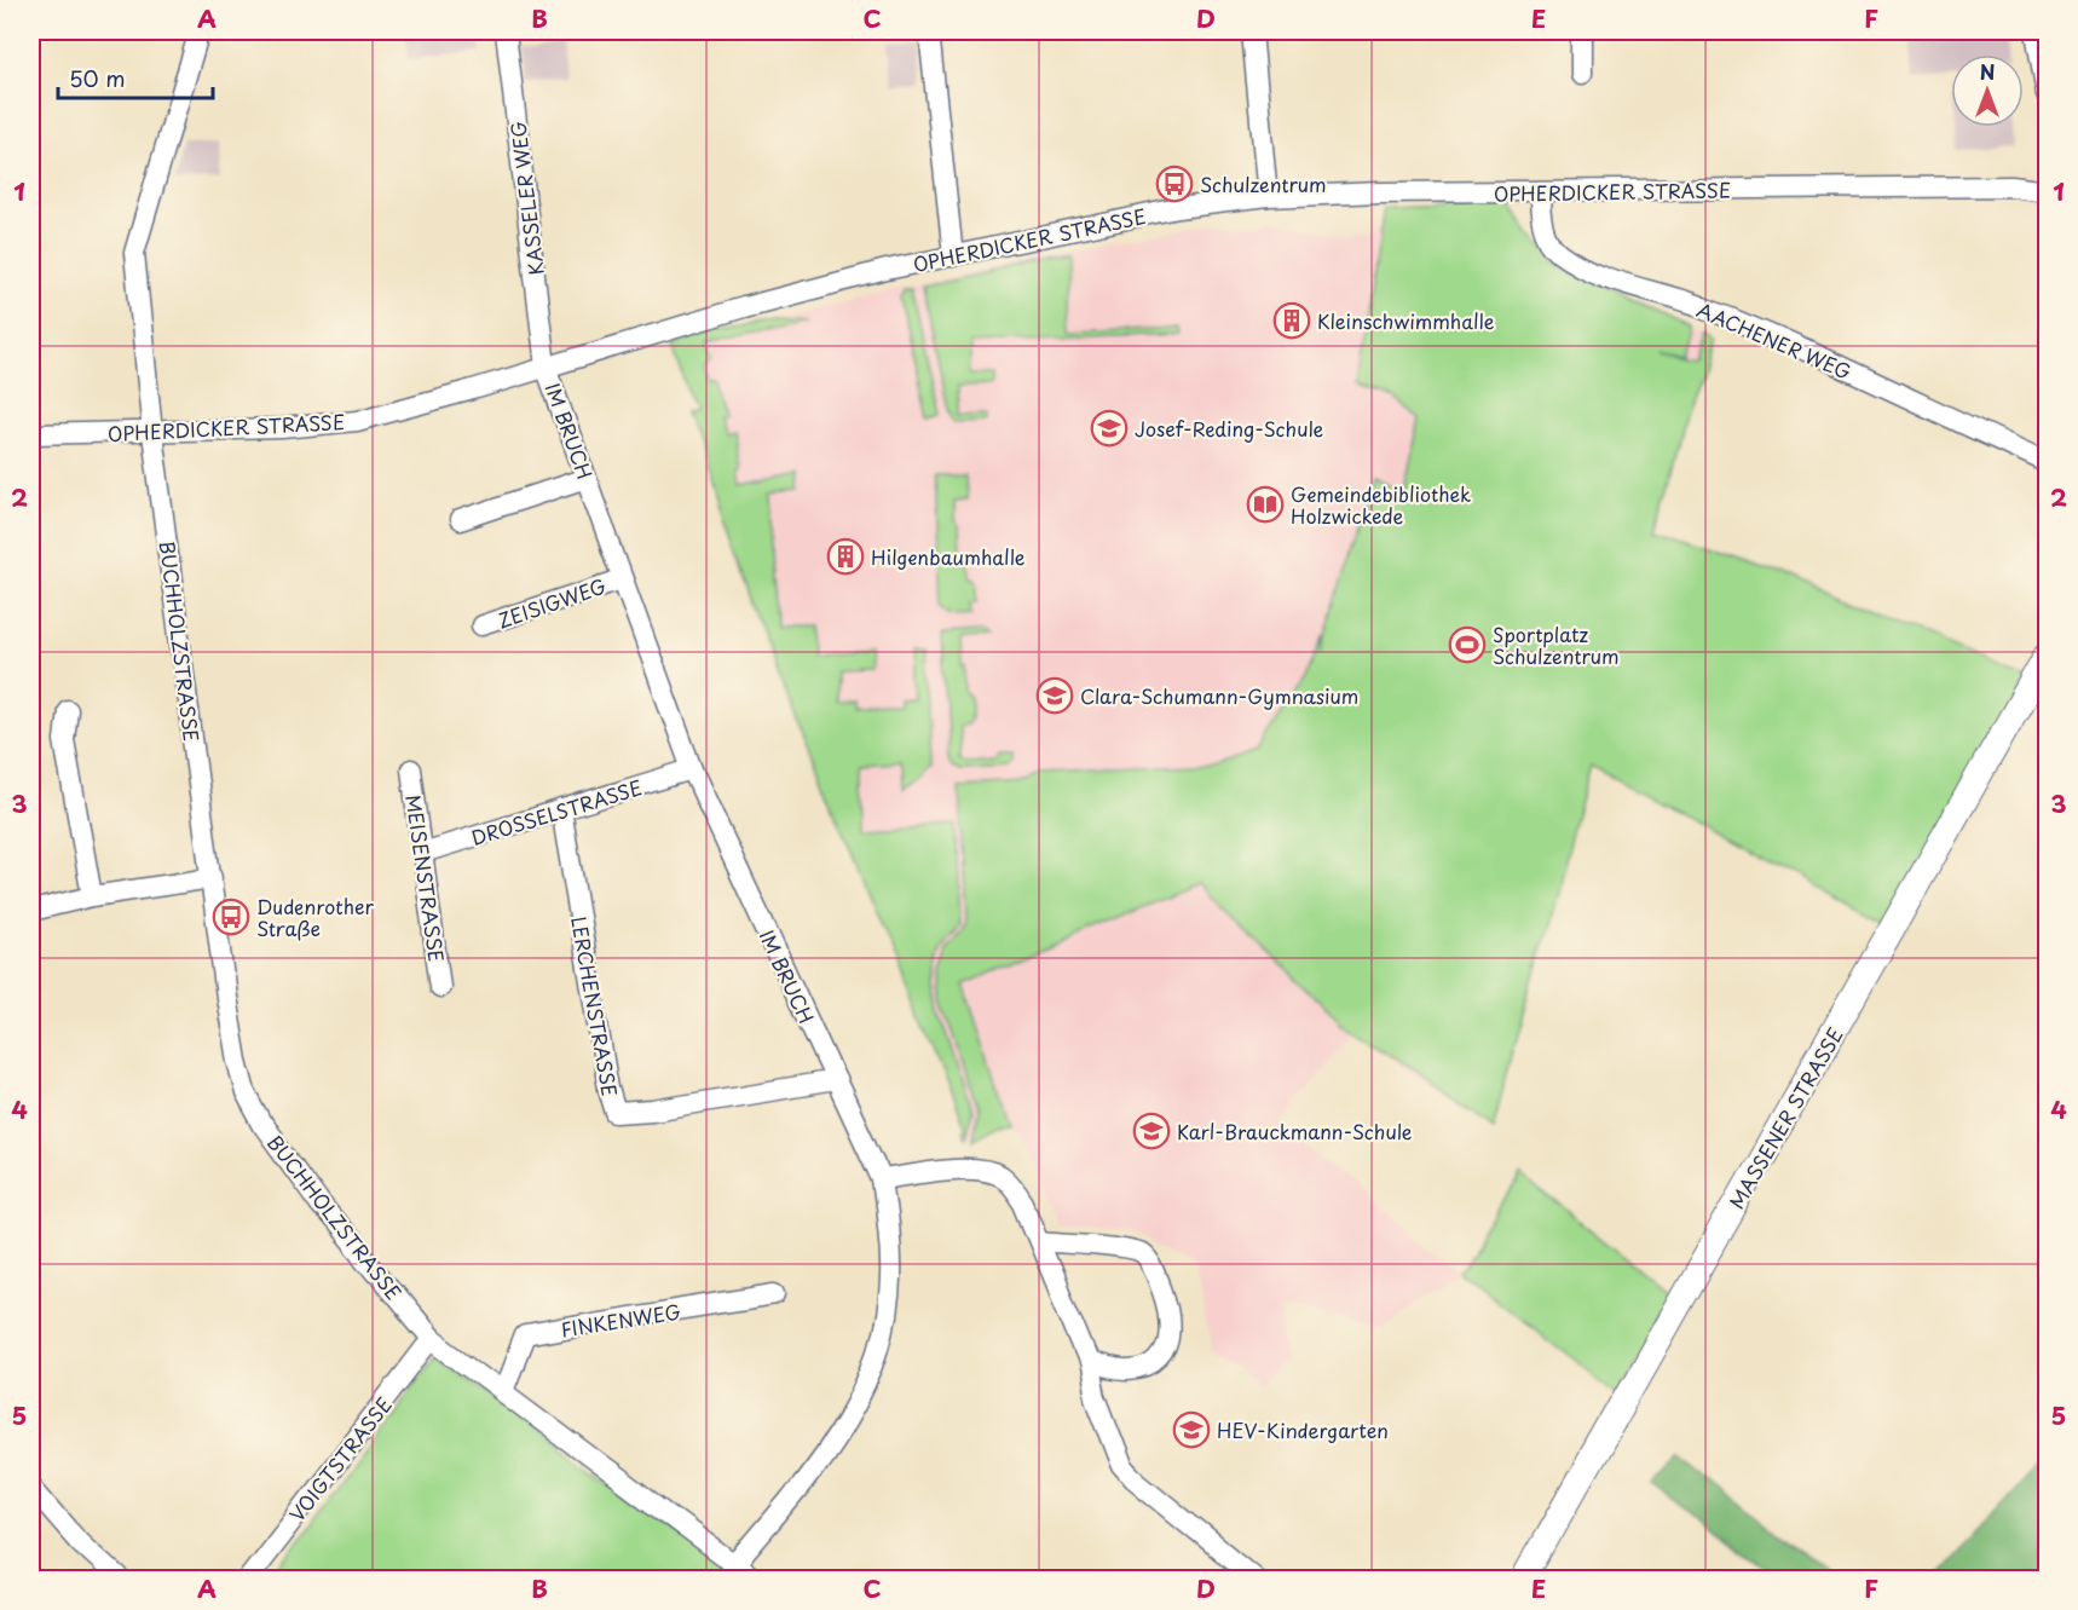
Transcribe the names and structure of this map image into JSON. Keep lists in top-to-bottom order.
{
  "streets": {
    "street": [
      "OPHERDICKER STRASSE",
      "KASSELER WEG",
      "AACHENER WEG",
      "IM BRUCH",
      "ZEISIGWEG",
      "BUCHHOLZSTRASSE",
      "DROSSELSTRASSE",
      "MEISENSTRASSE",
      "LERCHENSTRASSE",
      "MASSENER STRASSE",
      "FINKENWEG",
      "VOIGTSTRASSE"
    ]
  },
  "crossings": [
    ["OPHERDICKER STRASSE", "KASSELER WEG"],
    ["OPHERDICKER STRASSE", "AACHENER WEG"],
    ["OPHERDICKER STRASSE", "IM BRUCH"],
    ["OPHERDICKER STRASSE", "BUCHHOLZSTRASSE"],
    ["KASSELER WEG", "IM BRUCH"],
    ["IM BRUCH", "ZEISIGWEG"],
    ["IM BRUCH", "BUCHHOLZSTRASSE"],
    ["IM BRUCH", "DROSSELSTRASSE"],
    ["IM BRUCH", "LERCHENSTRASSE"],
    ["BUCHHOLZSTRASSE", "FINKENWEG"],
    ["BUCHHOLZSTRASSE", "VOIGTSTRASSE"],
    ["DROSSELSTRASSE", "MEISENSTRASSE"],
    ["DROSSELSTRASSE", "LERCHENSTRASSE"]
  ],
  "places": {
    "bus stop": ["Schulzentrum", "Dudenrother Straße"],
    "building": ["Kleinschwimmhalle", "Hilgenbaumhalle"],
    "school or university": [
      "Josef-Reding-Schule",
      "Clara-Schumann-Gymnasium",
      "Karl-Brauckmann-Schule",
      "HEV-Kindergarten"
    ],
    "library": ["Gemeindebibliothek Holzwickede"],
    "sports": ["Sportplatz Schulzentrum"]
  },
  "scale_bar": "50 m",
  "north": "top",
  "grid": {
    "columns": [
      "A",
      "B",
      "C",
      "D",
      "E",
      "F"
    ],
    "rows": [
      "1",
      "2",
      "3",
      "4",
      "5"
    ]
  }
}
